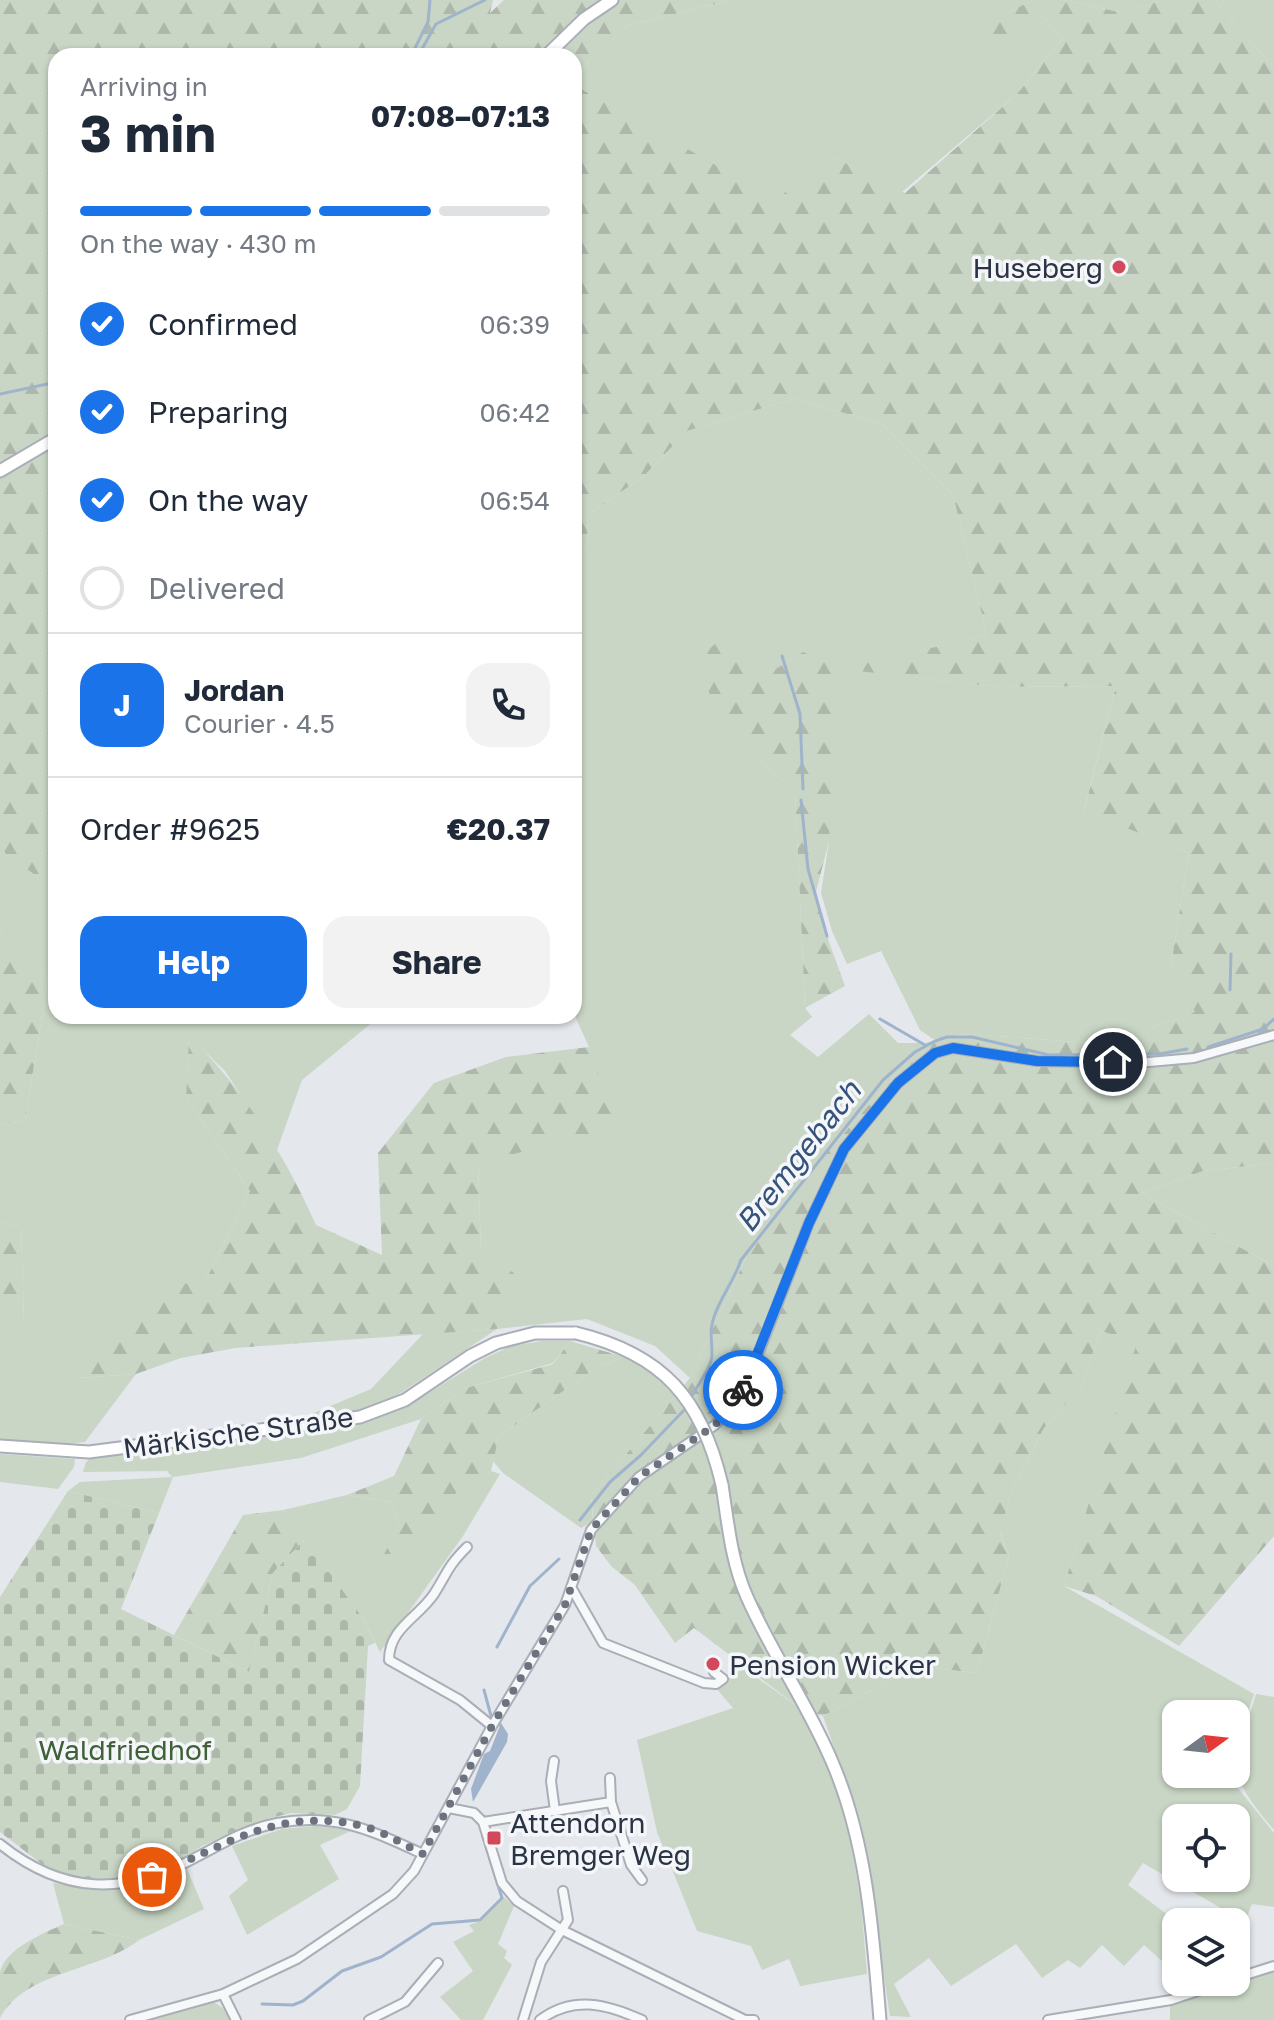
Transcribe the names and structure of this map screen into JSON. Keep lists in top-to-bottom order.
{
  "streets": {
    "main road": ["Märkische Straße"]
  },
  "water": ["Bremgebach"],
  "parks": ["Waldfriedhof"],
  "places": {
    "other": ["Huseberg", "Pension Wicker"],
    "transit": ["Attendorn Bremger Weg"]
  },
  "north": "right",
  "page": {
    "heading": ["3 min", "Arriving in", "07:08–07:13"],
    "panel": [
      "Jordan",
      "Courier · 4.5",
      "Order #9625",
      "€20.37"
    ],
    "bar": "On the way · 430 m",
    "list": [
      ["Confirmed", "06:39"],
      ["Preparing", "06:42"],
      ["On the way", "06:54"],
      "Delivered"
    ],
    "round": "J",
    "buttons": ["Help", "Share"]
  }
}
